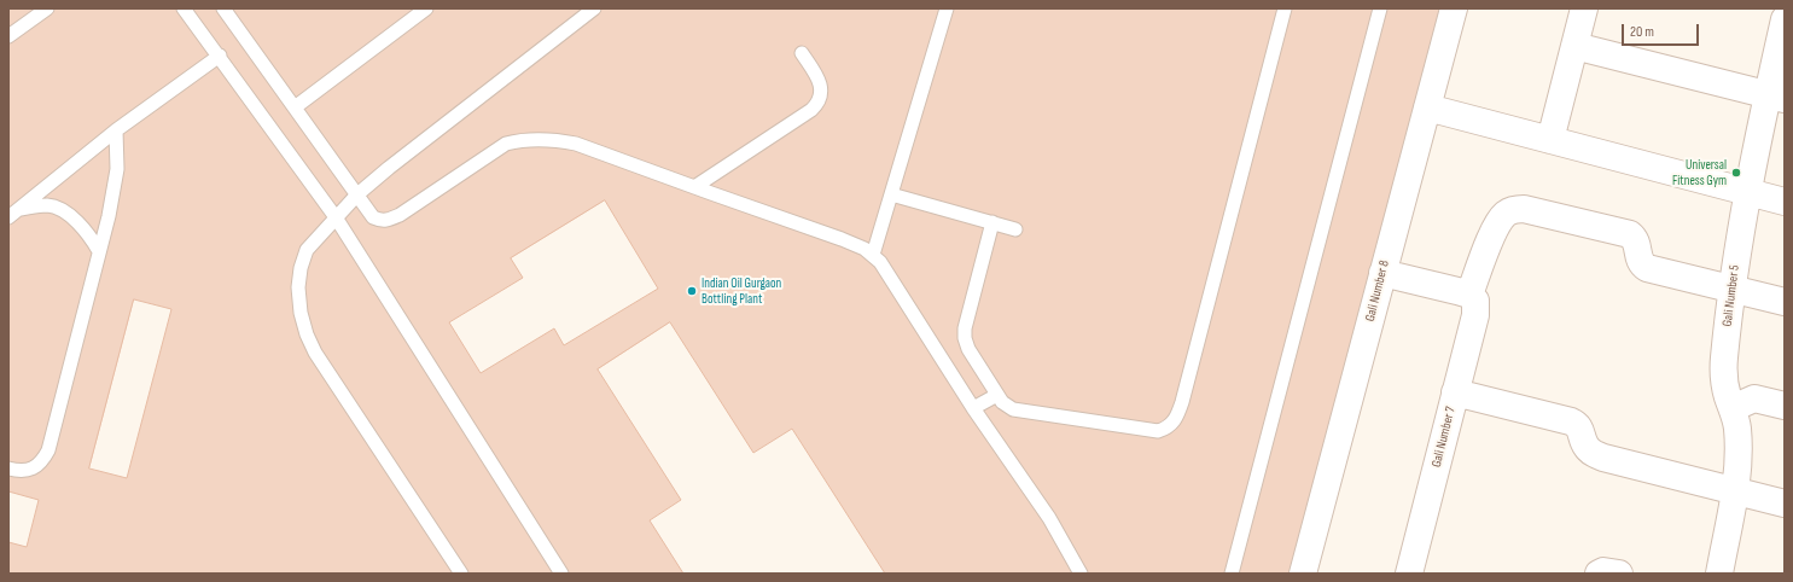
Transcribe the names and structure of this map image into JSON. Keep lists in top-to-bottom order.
{
  "streets": {
    "street": ["Gali Number 8", "Gali Number 5", "Gali Number 7"]
  },
  "crossings": [
    ["Gali Number 5", "Gali Number 7"]
  ],
  "places": ["Universal Fitness Gym", "Indian Oil Gurgaon Bottling Plant"],
  "scale_bar": "20 m"
}
